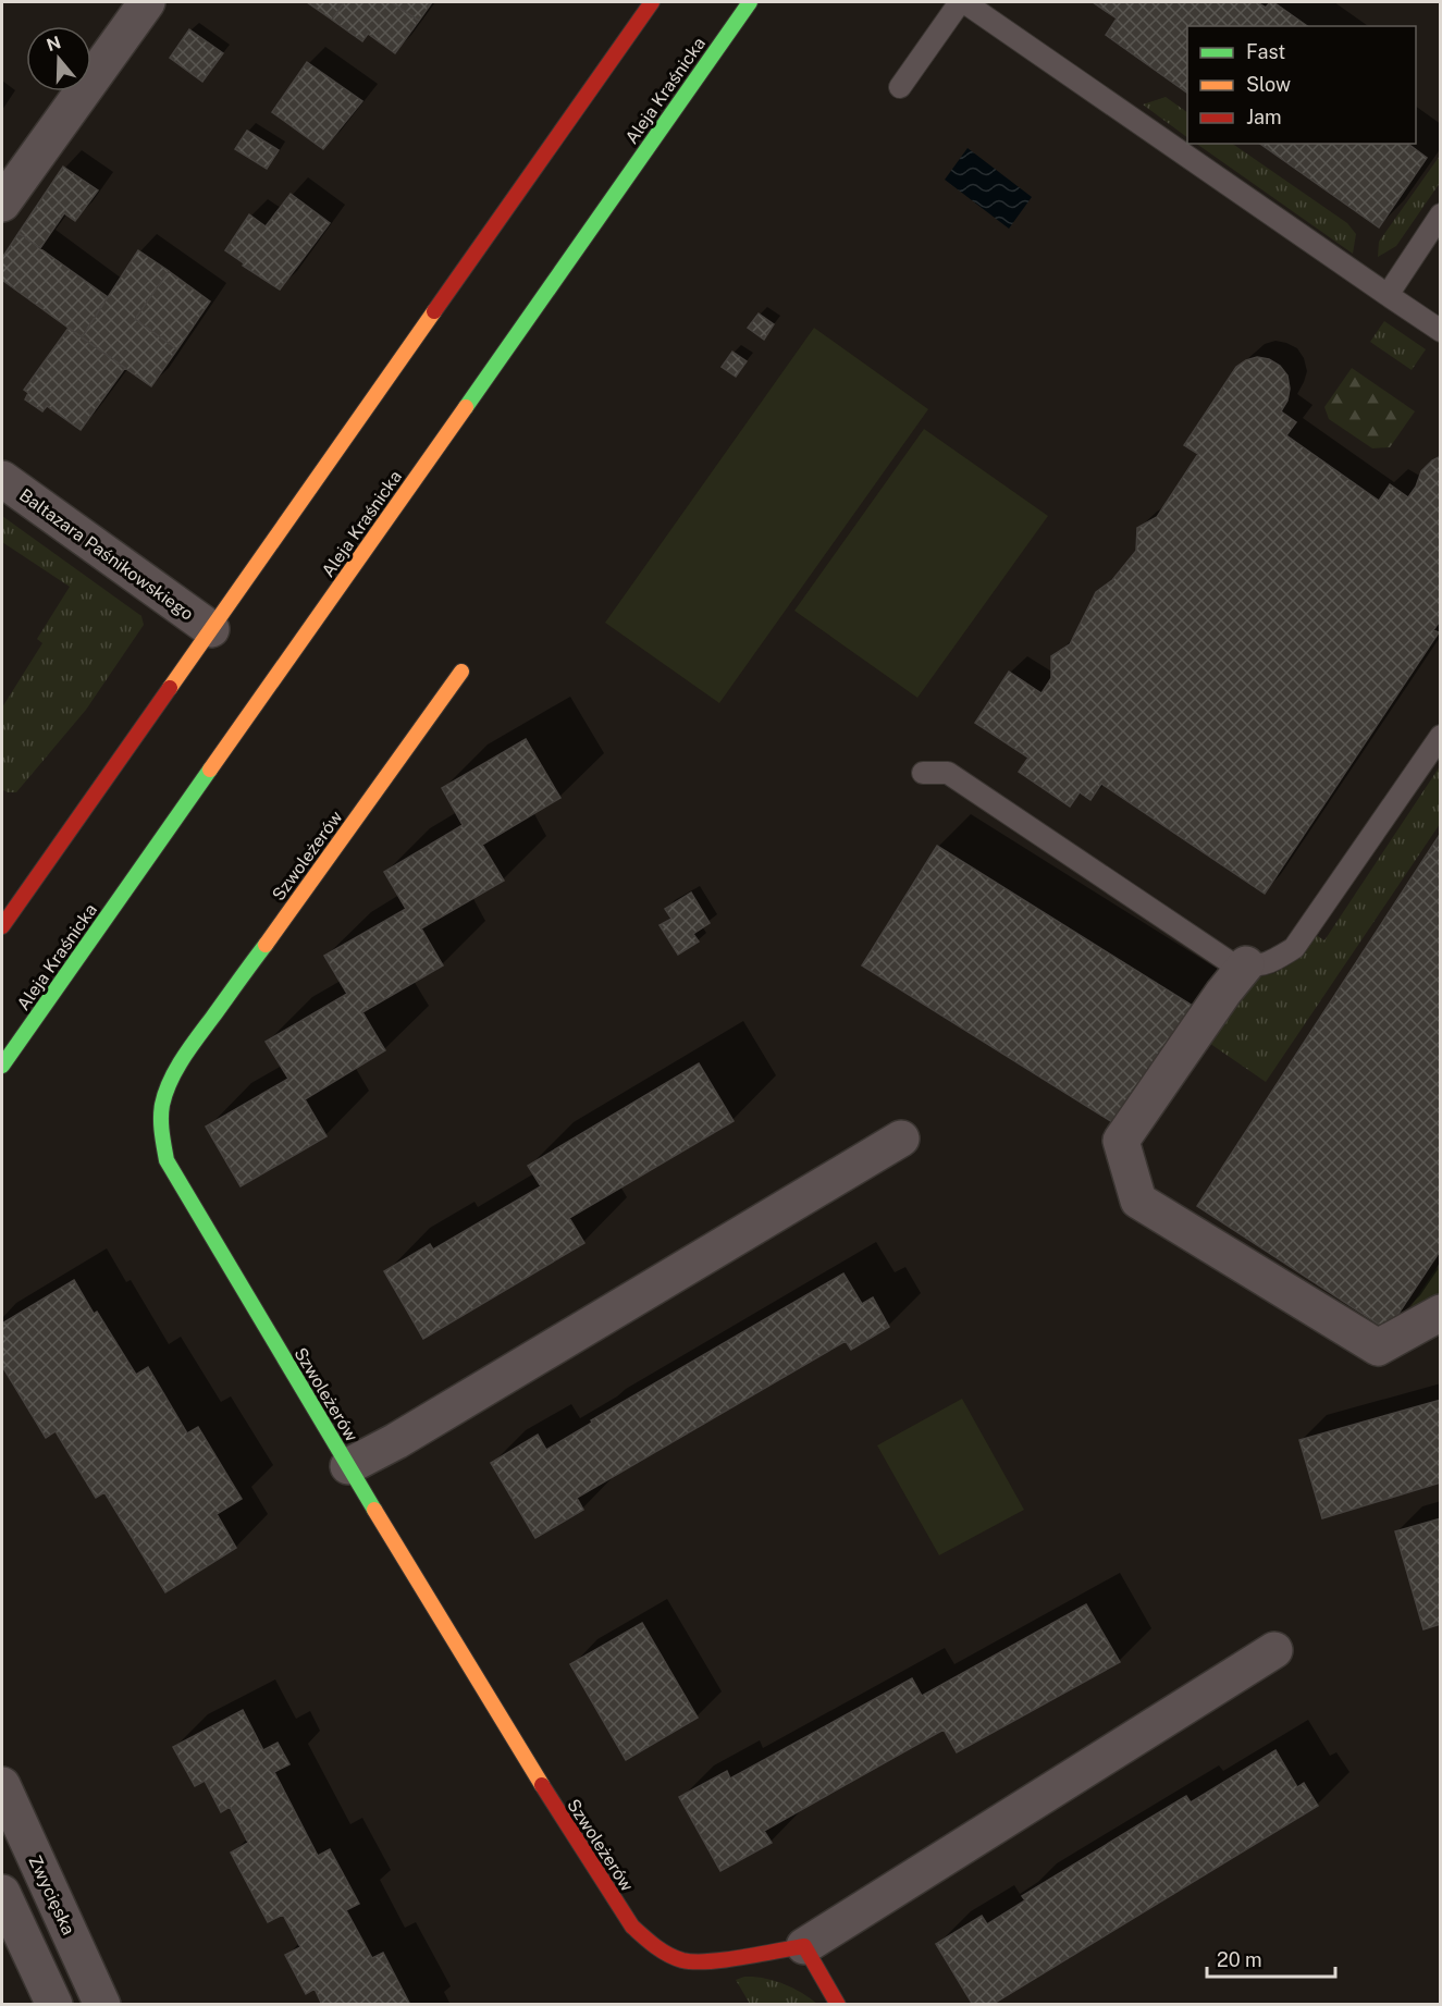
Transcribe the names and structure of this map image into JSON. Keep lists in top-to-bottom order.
{
  "streets": {
    "main road": ["Aleja Kraśnicka", "Szwoleżerów"],
    "street": ["Baltazara Paśnikowskiego", "Zwycięska"]
  },
  "legend": ["Fast", "Slow", "Jam"],
  "scale_bar": "20 m",
  "north": "top"
}
